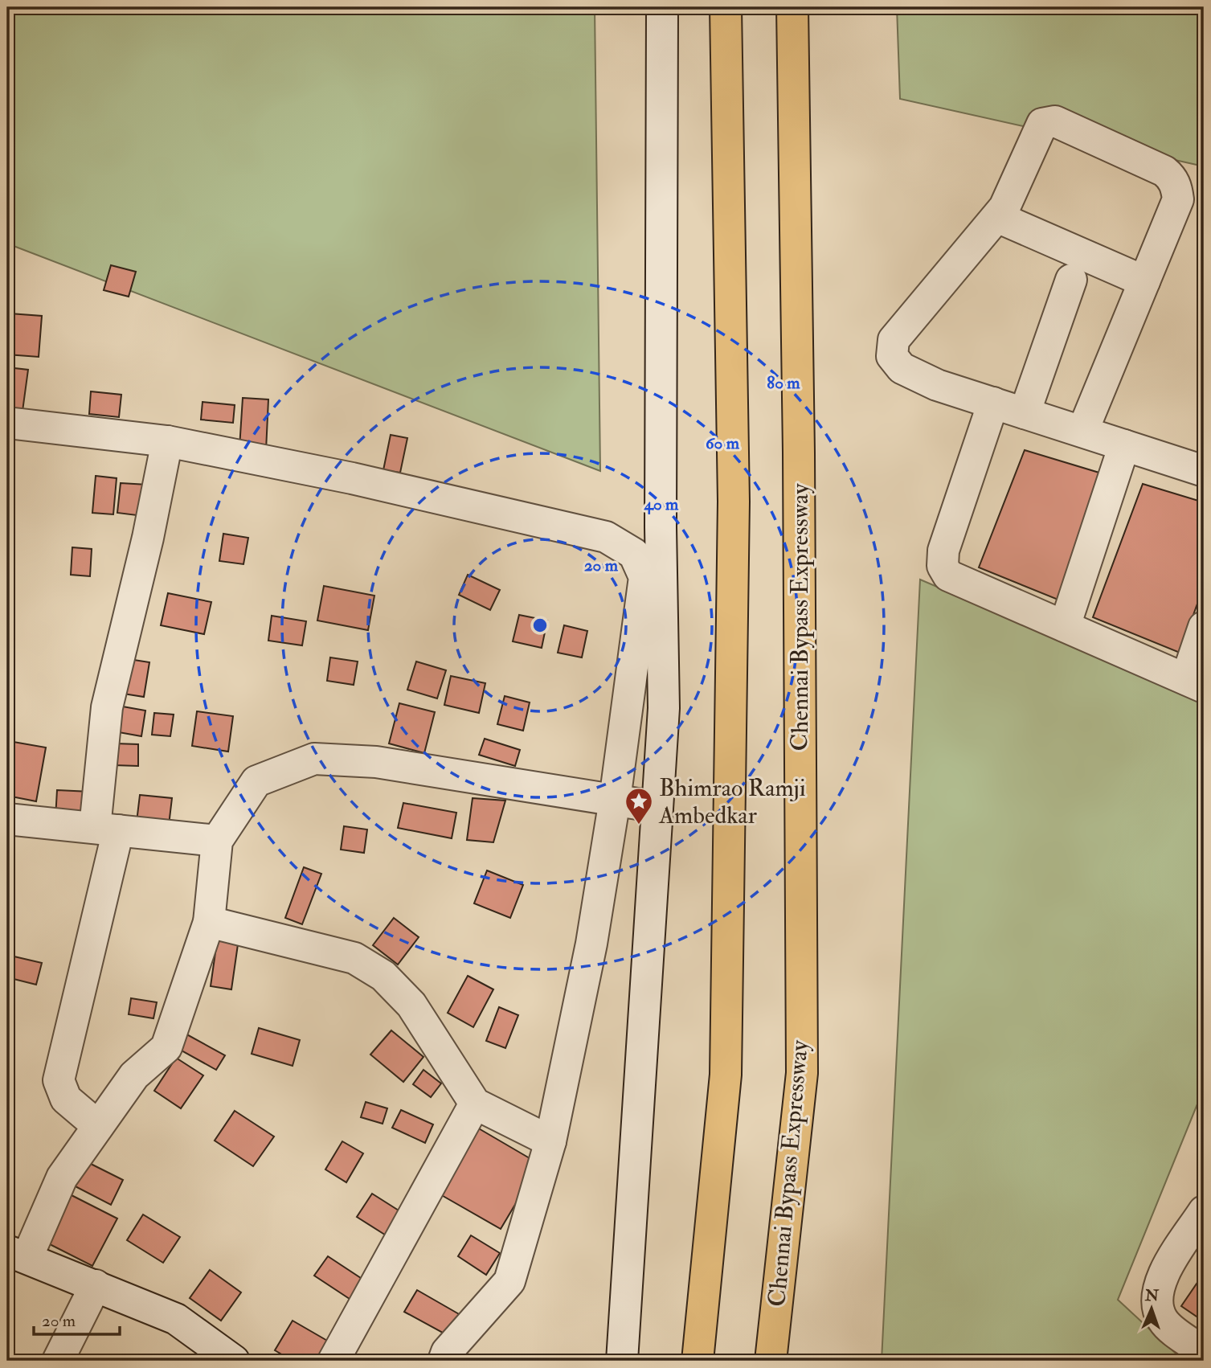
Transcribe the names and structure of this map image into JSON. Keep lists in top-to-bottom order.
{
  "streets": {
    "highway": ["Chennai Bypass Expressway"]
  },
  "places": {
    "place": ["Bhimrao Ramji Ambedkar"]
  },
  "scale_bar": "20 m",
  "north": "top",
  "rings": [
    "80 m",
    "60 m",
    "40 m",
    "20 m"
  ]
}
